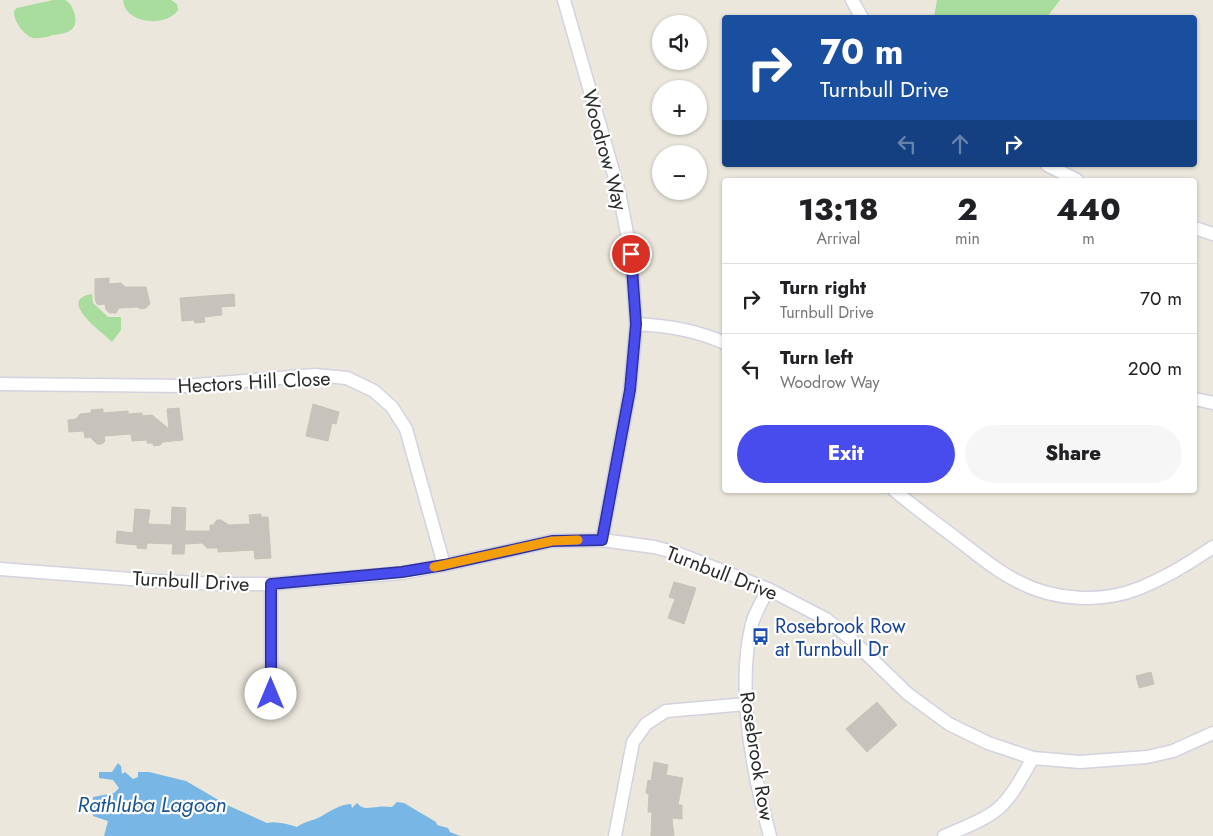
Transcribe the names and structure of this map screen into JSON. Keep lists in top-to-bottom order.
{
  "streets": {
    "street": [
      "Woodrow Way",
      "Hectors Hill Close",
      "Turnbull Drive",
      "Rosebrook Row"
    ]
  },
  "crossings": [
    ["Woodrow Way", "Turnbull Drive"],
    ["Hectors Hill Close", "Turnbull Drive"],
    ["Turnbull Drive", "Rosebrook Row"]
  ],
  "water": ["Rathluba Lagoon"],
  "places": {
    "bus stop": ["Rosebrook Row at Turnbull Dr"]
  },
  "page": {
    "map_buttons": ["+", "−"],
    "turn": ["70 m", "Turnbull Drive"],
    "eta": [
      "13:18",
      "Arrival",
      "2",
      "min",
      "440",
      "m"
    ],
    "list": [
      {
        "name": "Turn right",
        "note": "Turnbull Drive",
        "value": "70 m"
      },
      {
        "name": "Turn left",
        "note": "Woodrow Way",
        "value": "200 m"
      }
    ],
    "buttons": ["Exit", "Share"]
  }
}
